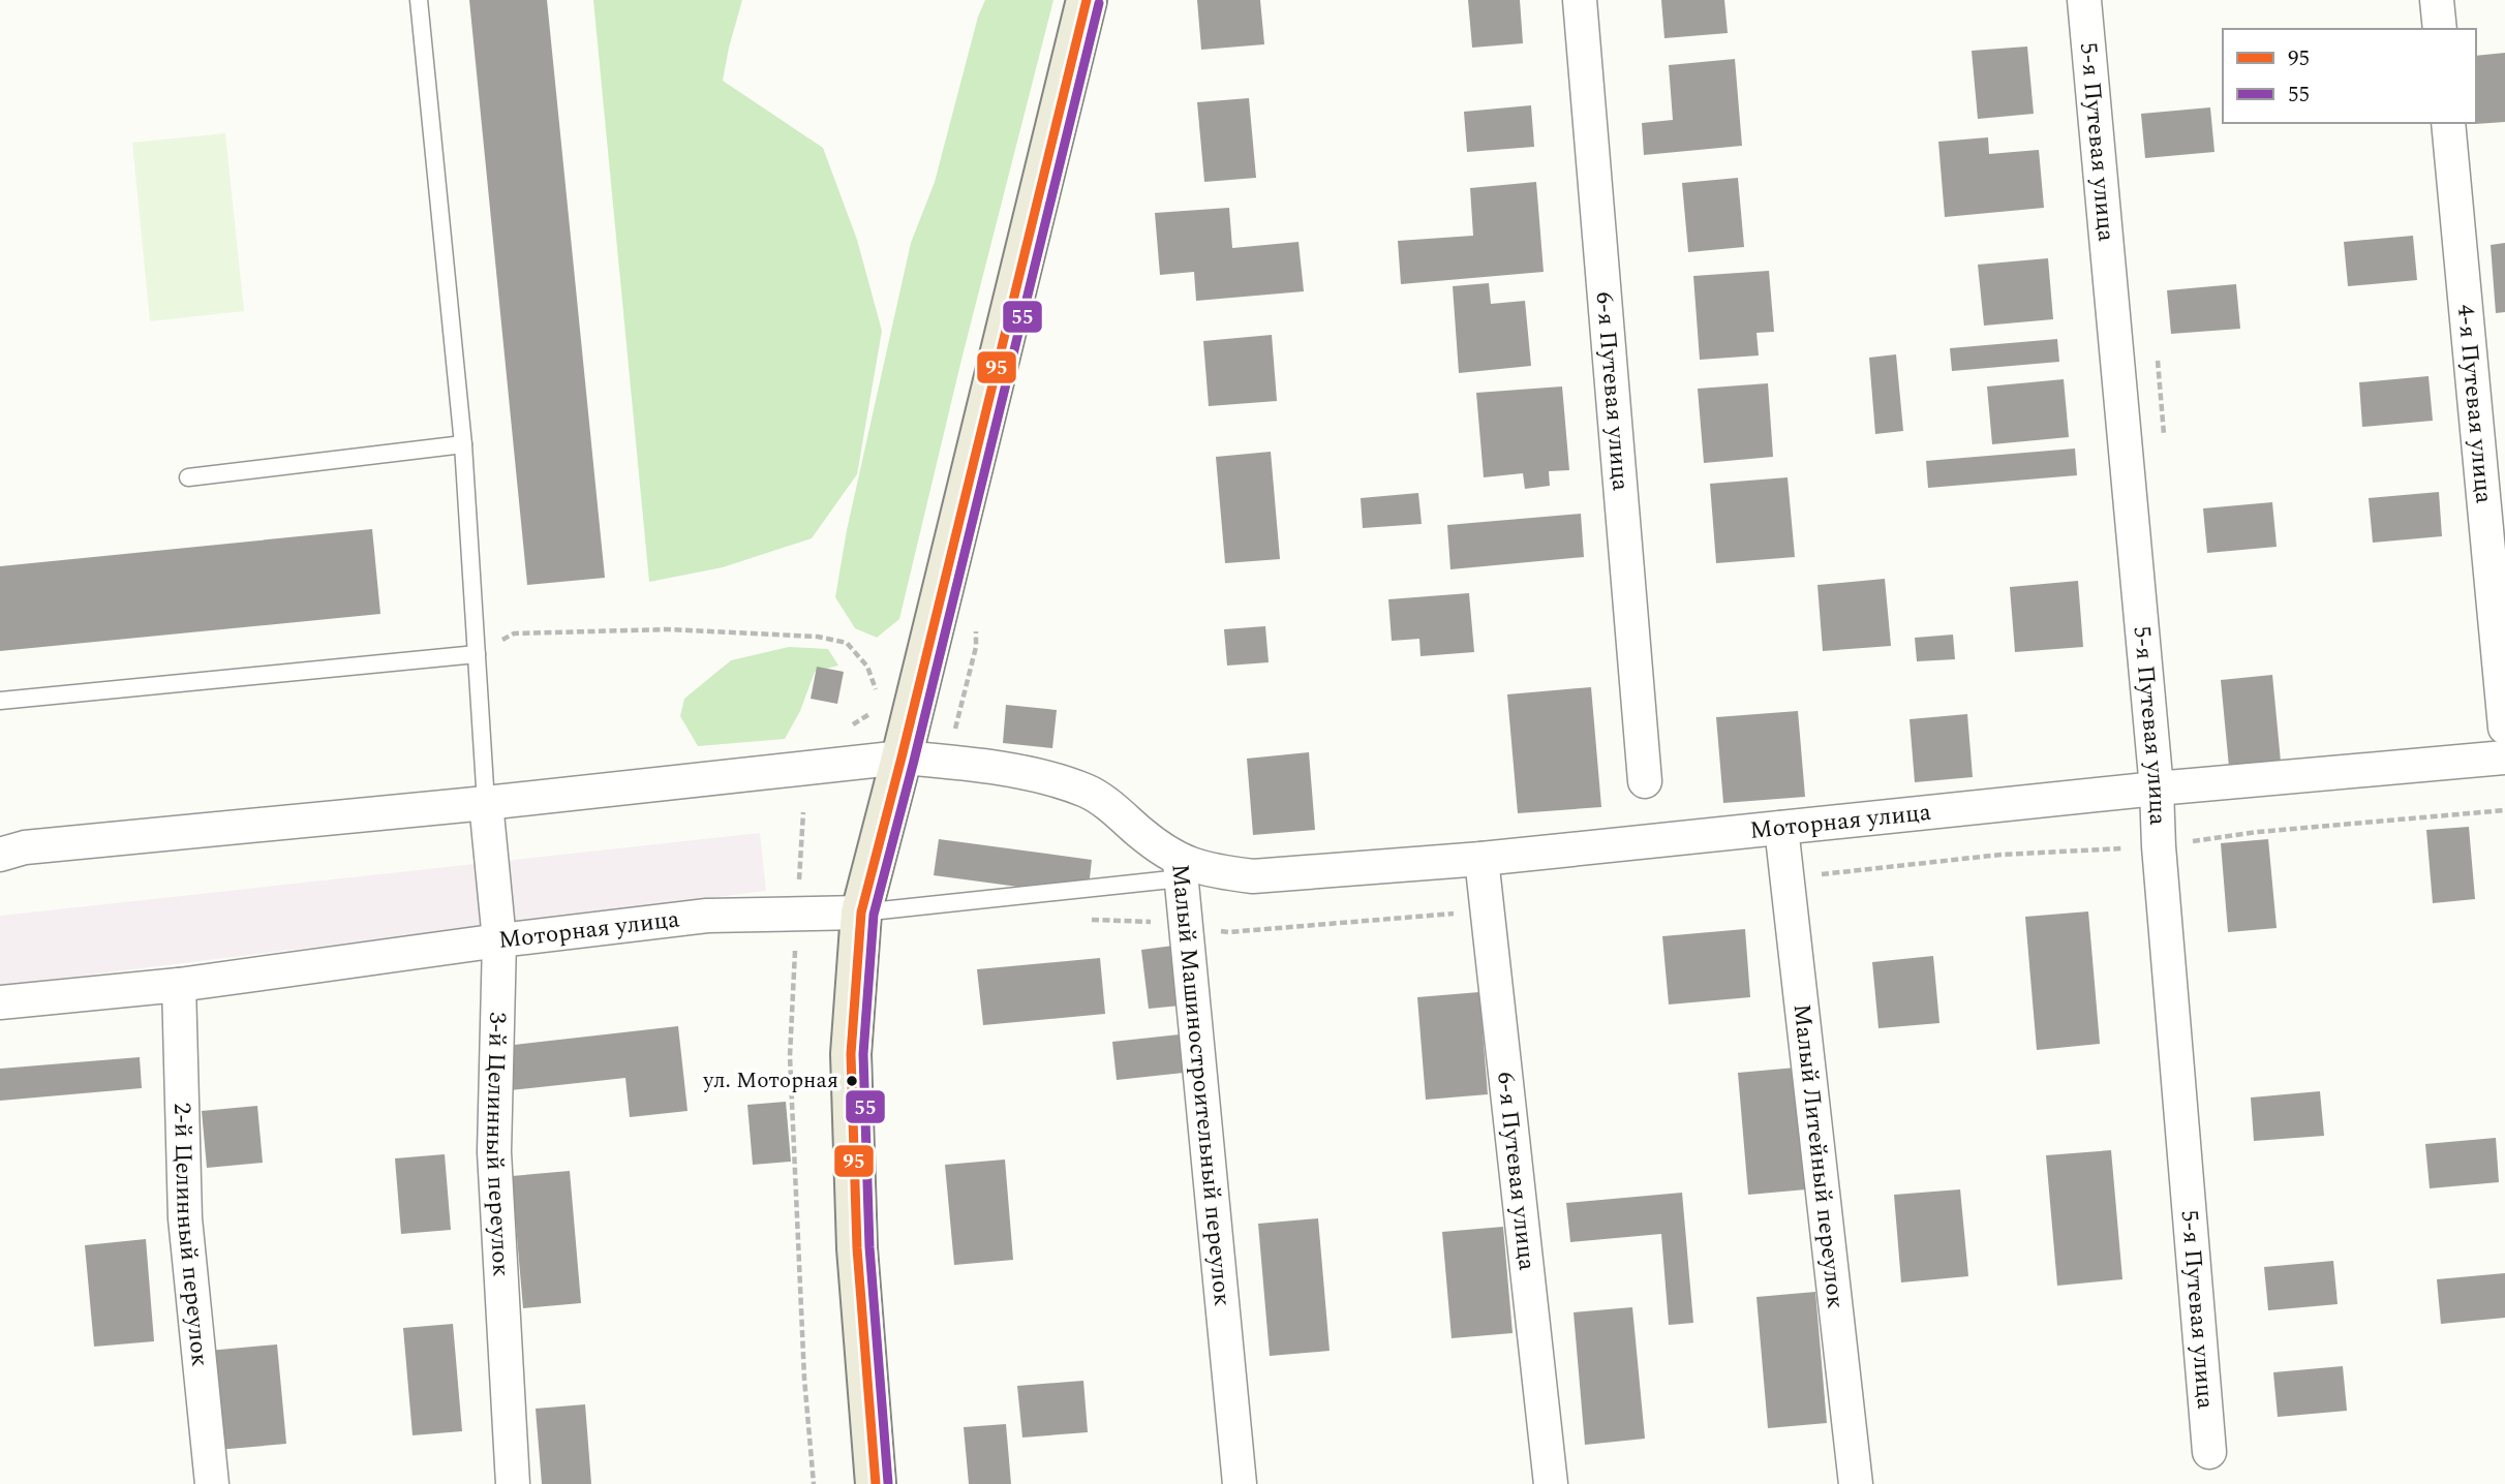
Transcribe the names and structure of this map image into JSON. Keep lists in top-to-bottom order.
{
  "streets": {
    "street": [
      "5-я Путевая улица",
      "6-я Путевая улица",
      "4-я Путевая улица",
      "Моторная улица",
      "Малый Машиностроительный переулок",
      "3-й Целинный переулок",
      "Малый Литейный переулок",
      "2-й Целинный переулок"
    ]
  },
  "crossings": [
    ["5-я Путевая улица", "Моторная улица"],
    ["6-я Путевая улица", "Моторная улица"],
    ["Моторная улица", "Малый Машиностроительный переулок"],
    ["Моторная улица", "3-й Целинный переулок"],
    ["Моторная улица", "Малый Литейный переулок"],
    ["Моторная улица", "2-й Целинный переулок"]
  ],
  "places": ["ул. Моторная"],
  "lines": ["transit line 95", "transit line 55"],
  "legend": ["95", "55"]
}
